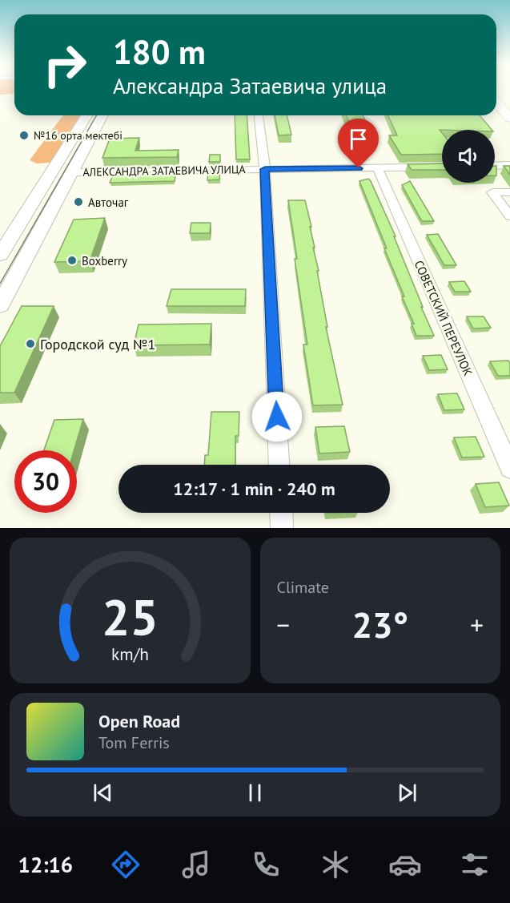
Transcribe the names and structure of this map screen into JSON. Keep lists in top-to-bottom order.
{
  "streets": {
    "main road": ["АЛЕКСАНДРА ЗАТАЕВИЧА УЛИЦА"],
    "street": ["СОВЕТСКИЙ ПЕРЕУЛОК"]
  },
  "crossings": [
    ["АЛЕКСАНДРА ЗАТАЕВИЧА УЛИЦА", "СОВЕТСКИЙ ПЕРЕУЛОК"]
  ],
  "places": [
    "№16 орта мектебі",
    "Авточаг",
    "Boxberry",
    "Городской суд №1"
  ],
  "page": {
    "turn": ["180 m", "Александра Затаевича улица"],
    "limit": "30",
    "trip": "12:17 · 1 min · 240 m",
    "tile": "Climate",
    "heat": ["−", "23°", "+"],
    "song": ["Open Road", "Tom Ferris"],
    "tabs": "12:16",
    "gauge": ["25", "km/h"]
  }
}
